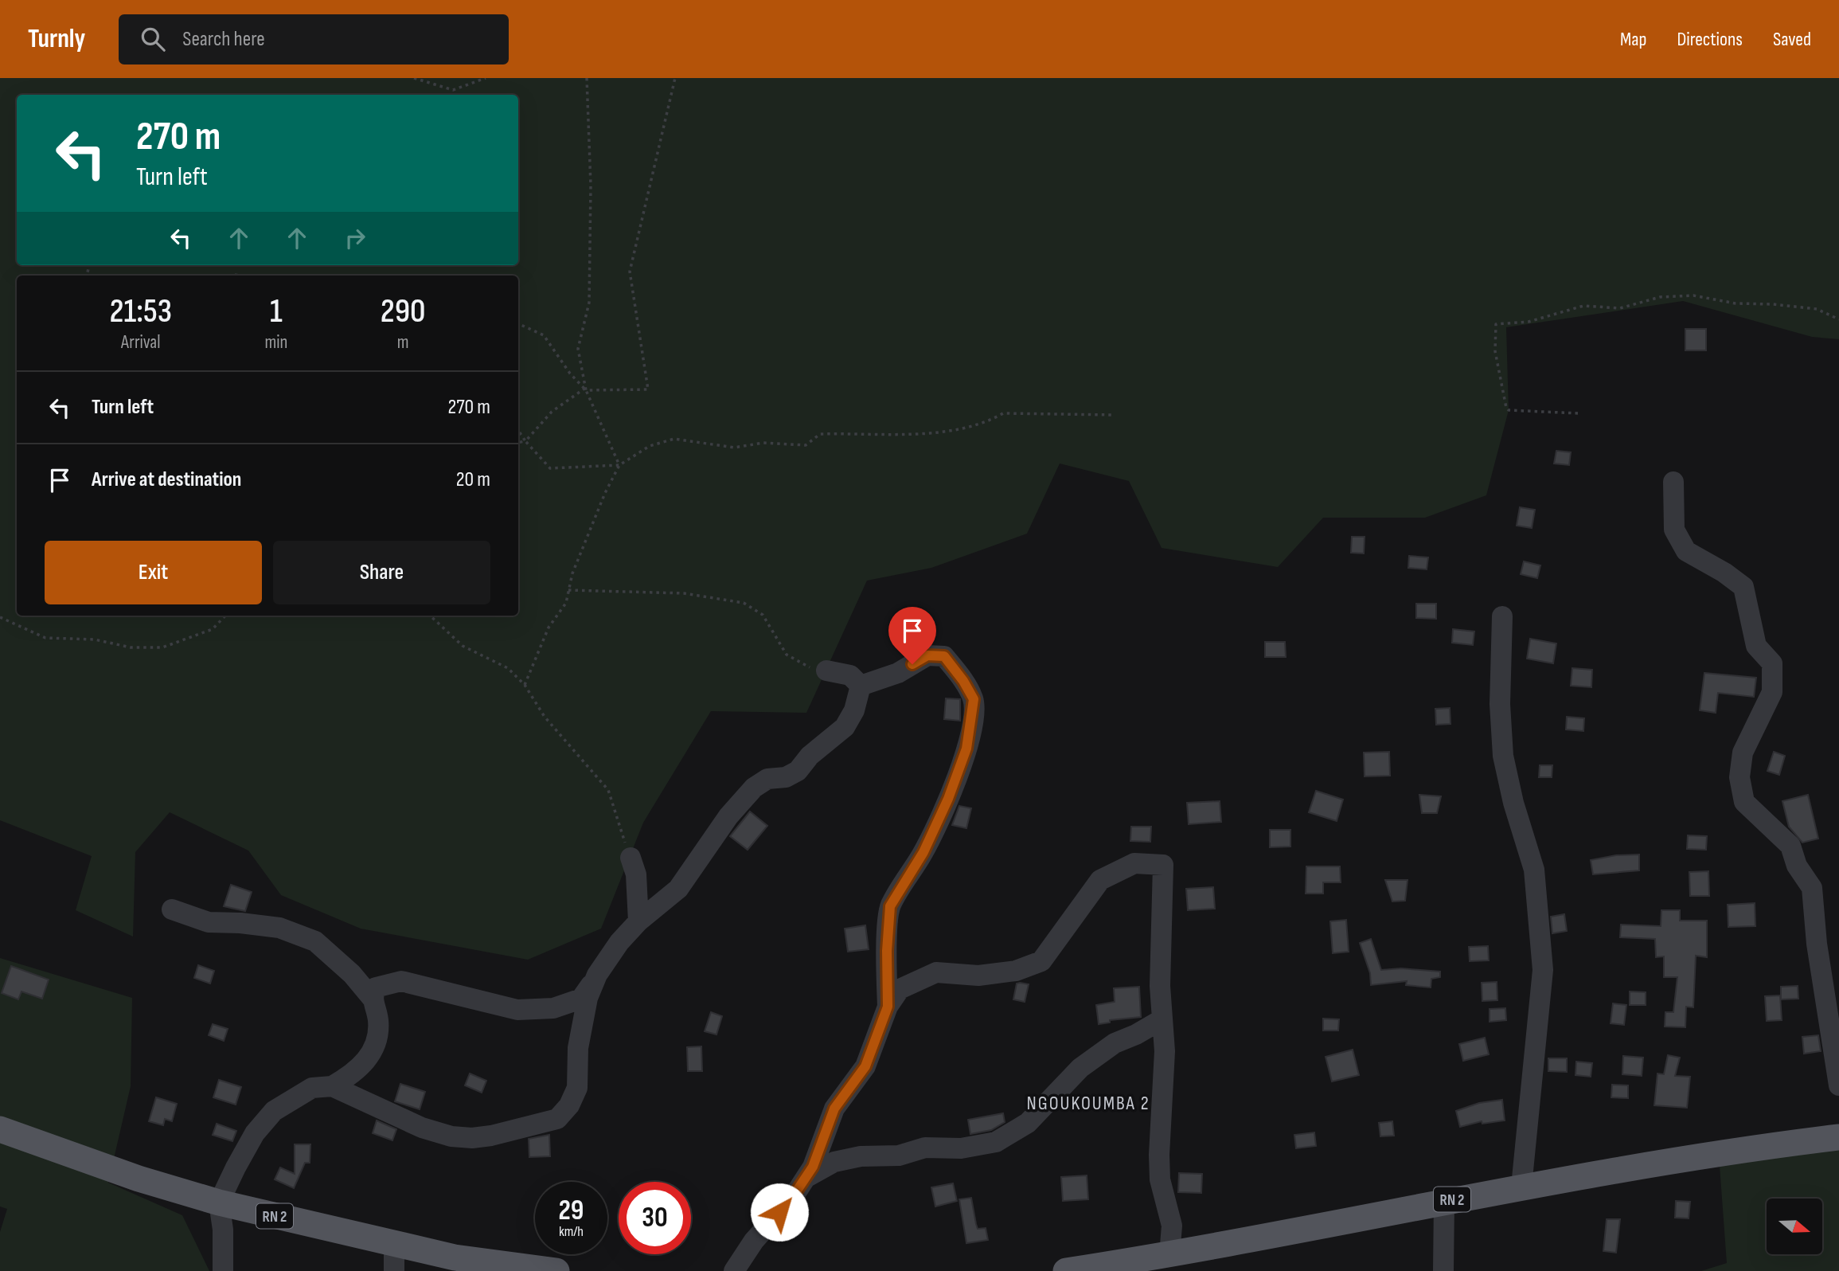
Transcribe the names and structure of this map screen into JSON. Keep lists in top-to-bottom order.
{
  "streets": {
    "main road": ["RN 2"]
  },
  "districts": ["NGOUKOUMBA 2"],
  "north": "right",
  "page": {
    "header": "Turnly",
    "search": "Search here",
    "nav": ["Map", "Directions", "Saved"],
    "turn": ["270 m", "Turn left"],
    "eta": [
      "21:53",
      "Arrival",
      "1",
      "min",
      "290",
      "m"
    ],
    "list": [
      {
        "name": "Turn left",
        "value": "270 m"
      },
      {
        "name": "Arrive at destination",
        "value": "20 m"
      }
    ],
    "buttons": ["Exit", "Share"],
    "speed": "29 km/h",
    "limit": "30"
  }
}
